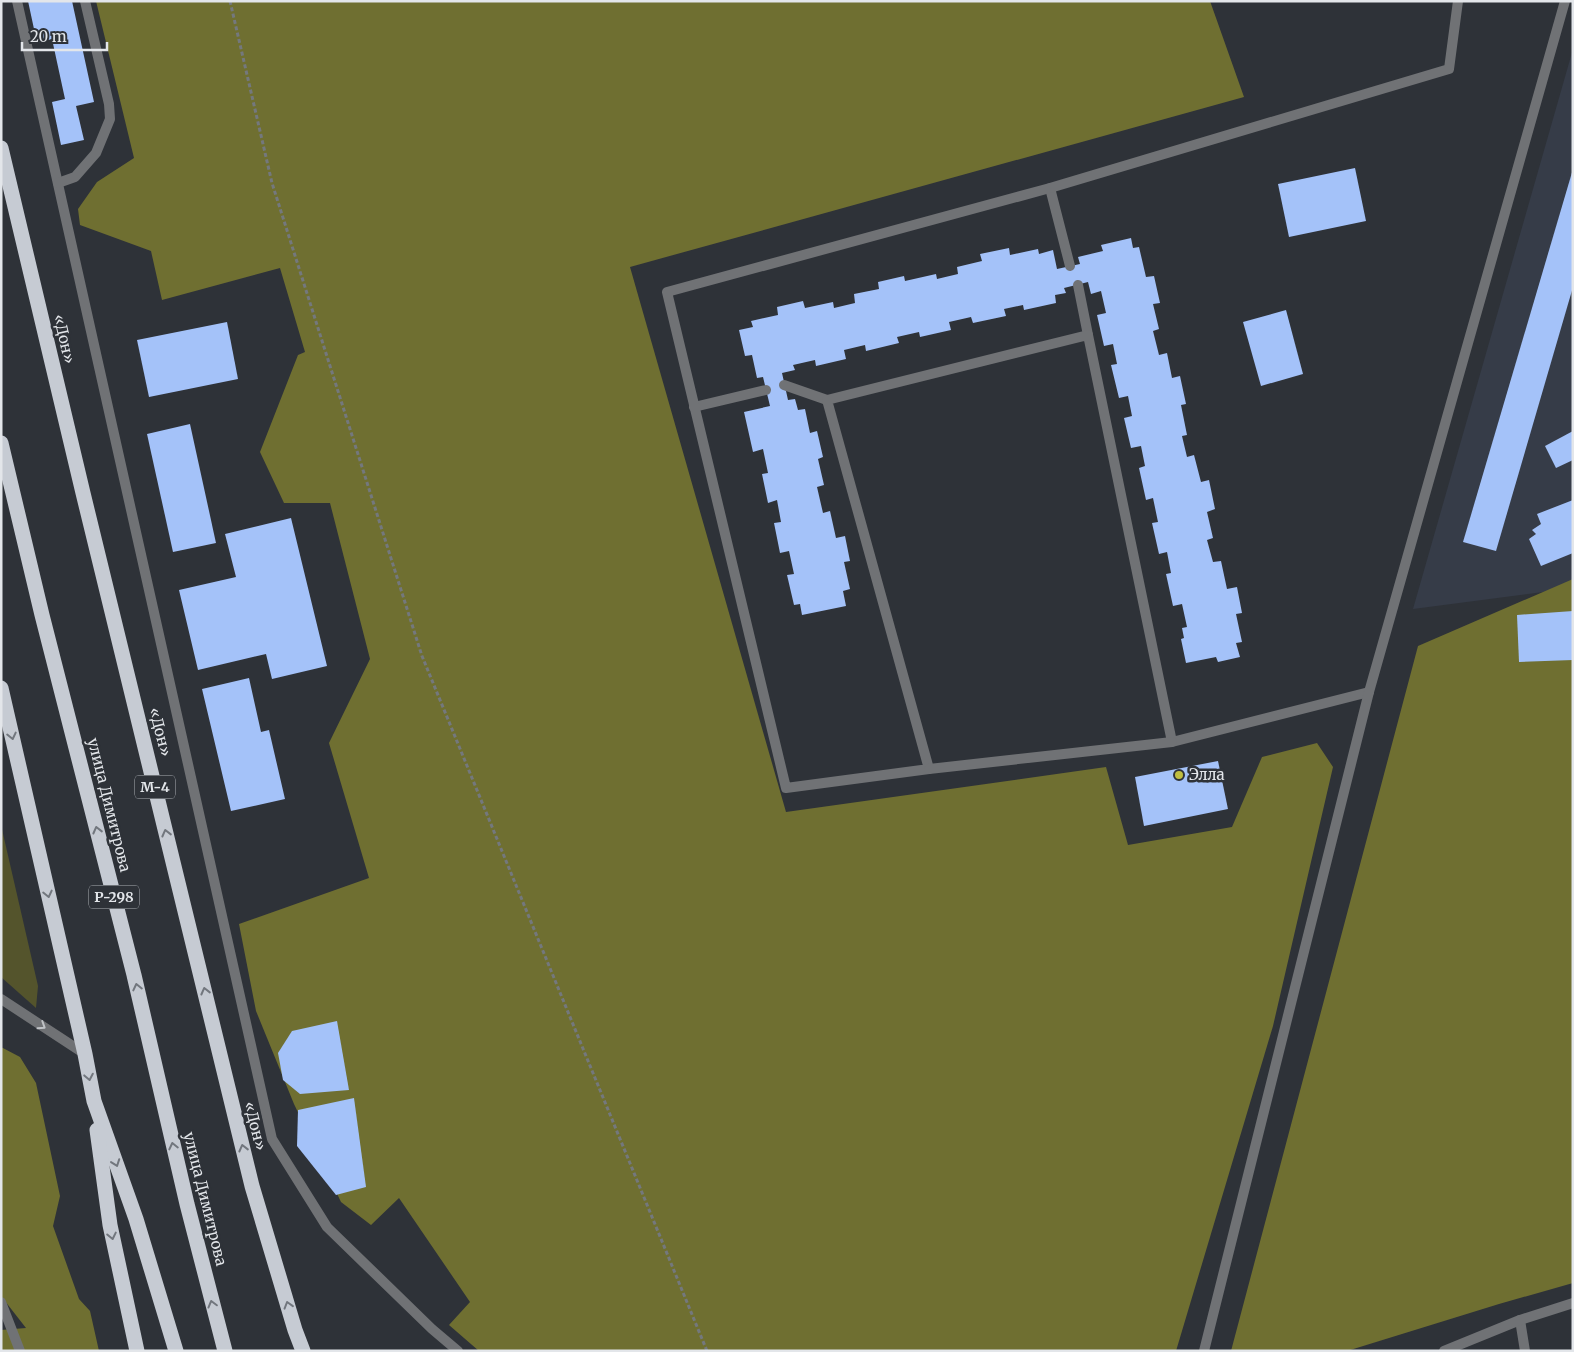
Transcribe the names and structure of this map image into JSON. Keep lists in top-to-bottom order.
{
  "streets": {
    "highway": [
      "«Дон»",
      "М-4",
      "улица Димитрова",
      "Р-298"
    ]
  },
  "places": ["Элла"],
  "scale_bar": "20 m"
}
